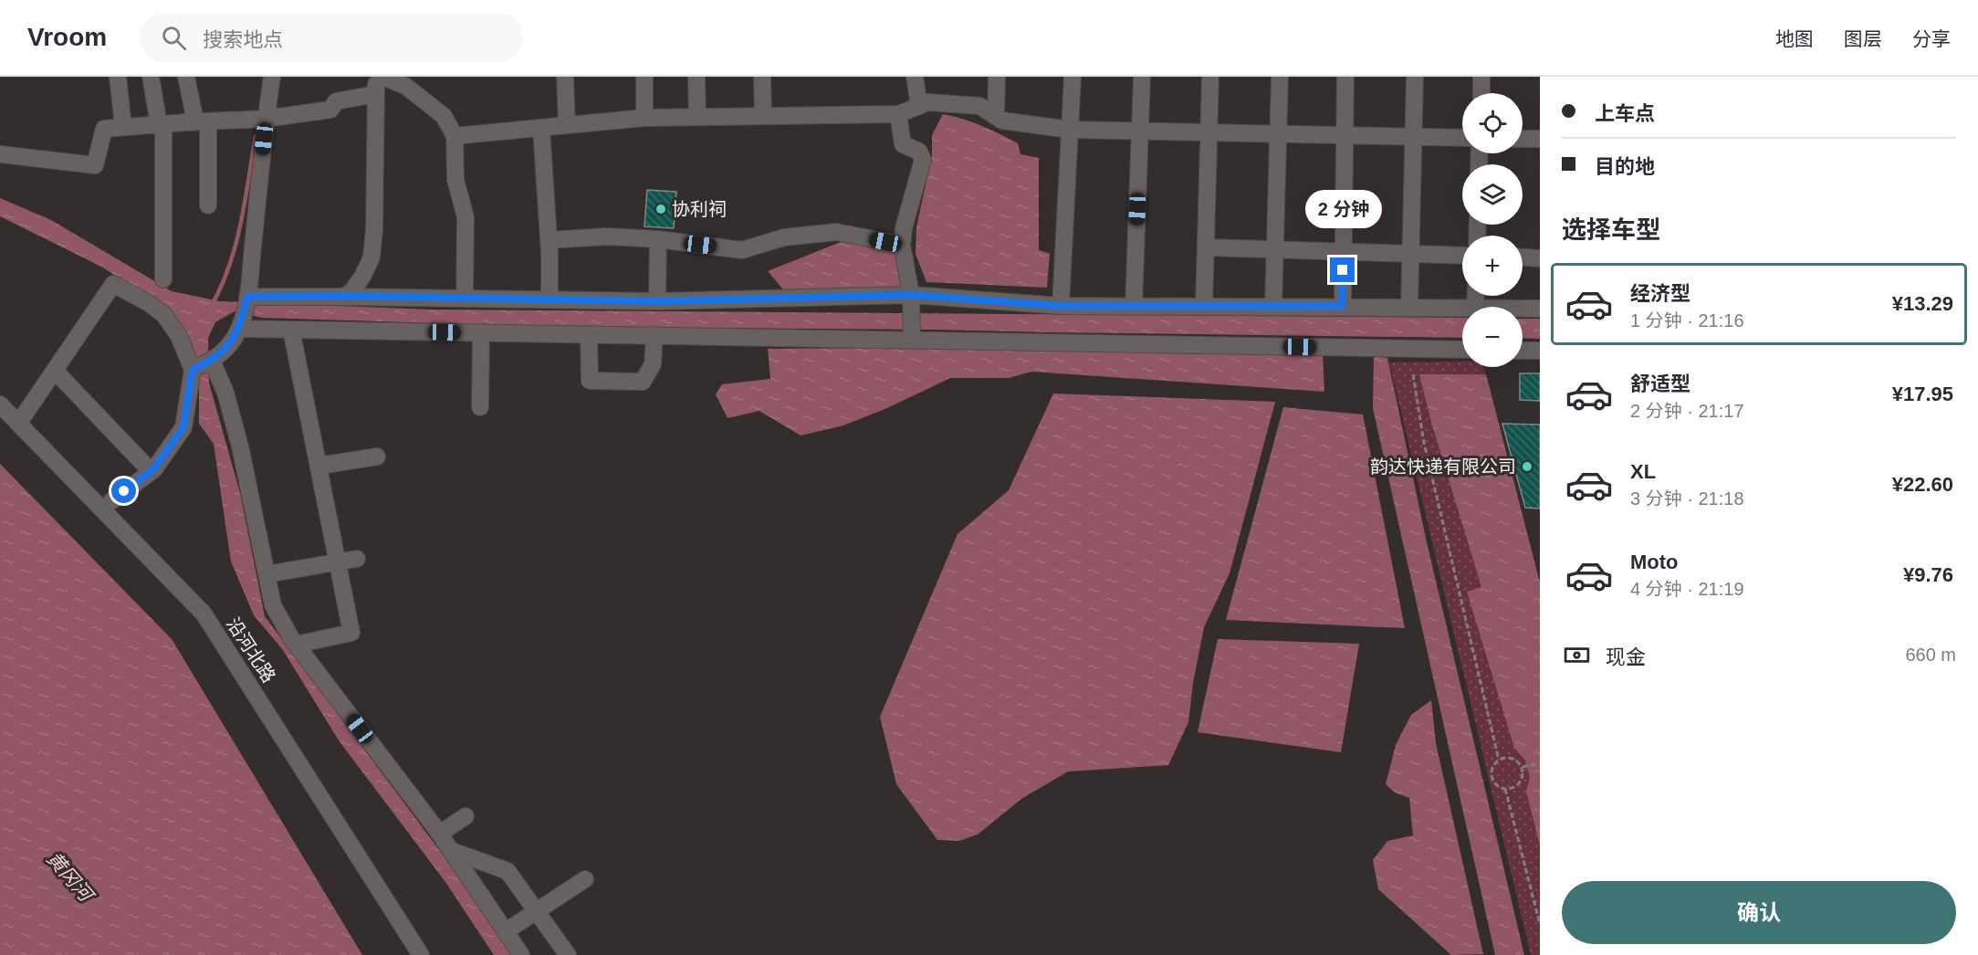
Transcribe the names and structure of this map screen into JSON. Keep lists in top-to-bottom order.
{
  "streets": {
    "street": ["沿河北路"]
  },
  "water": ["黄冈河"],
  "places": ["协利祠", "韵达快递有限公司"],
  "page": {
    "header": "Vroom",
    "search": "搜索地点",
    "nav": ["地图", "图层", "分享"],
    "banner": ["上车点", "目的地"],
    "map_buttons": ["+", "−"],
    "bubble": "2 分钟",
    "heading": "选择车型",
    "list": [
      {
        "name": "经济型",
        "note": "1 分钟 · 21:16",
        "value": "¥13.29"
      },
      {
        "name": "舒适型",
        "note": "2 分钟 · 21:17",
        "value": "¥17.95"
      },
      {
        "name": "XL",
        "note": "3 分钟 · 21:18",
        "value": "¥22.60"
      },
      {
        "name": "Moto",
        "note": "4 分钟 · 21:19",
        "value": "¥9.76"
      }
    ],
    "pay": ["现金", "660 m"],
    "buttons": "确认"
  }
}
